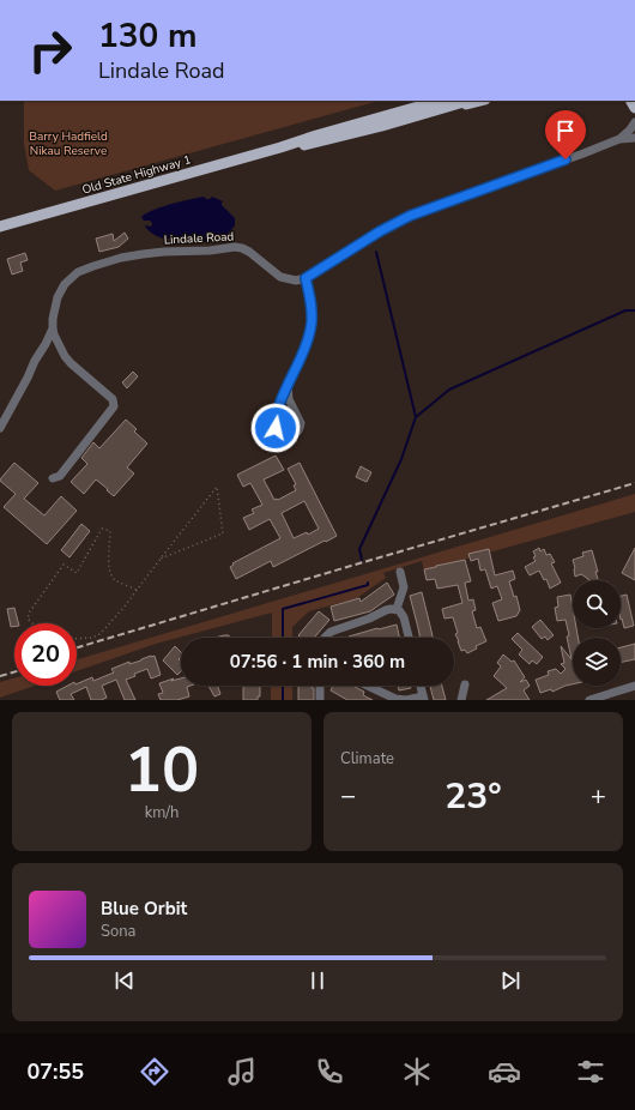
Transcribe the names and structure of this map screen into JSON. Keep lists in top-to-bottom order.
{
  "streets": {
    "main road": ["Old State Highway 1"],
    "street": ["Lindale Road"]
  },
  "parks": ["Barry Hadfield Nikau Reserve"],
  "page": {
    "turn": ["130 m", "Lindale Road"],
    "limit": "20",
    "trip": "07:56 · 1 min · 360 m",
    "tile": [
      ["10", "km/h"],
      "Climate"
    ],
    "heat": ["−", "23°", "+"],
    "song": ["Blue Orbit", "Sona"],
    "tabs": "07:55"
  }
}
